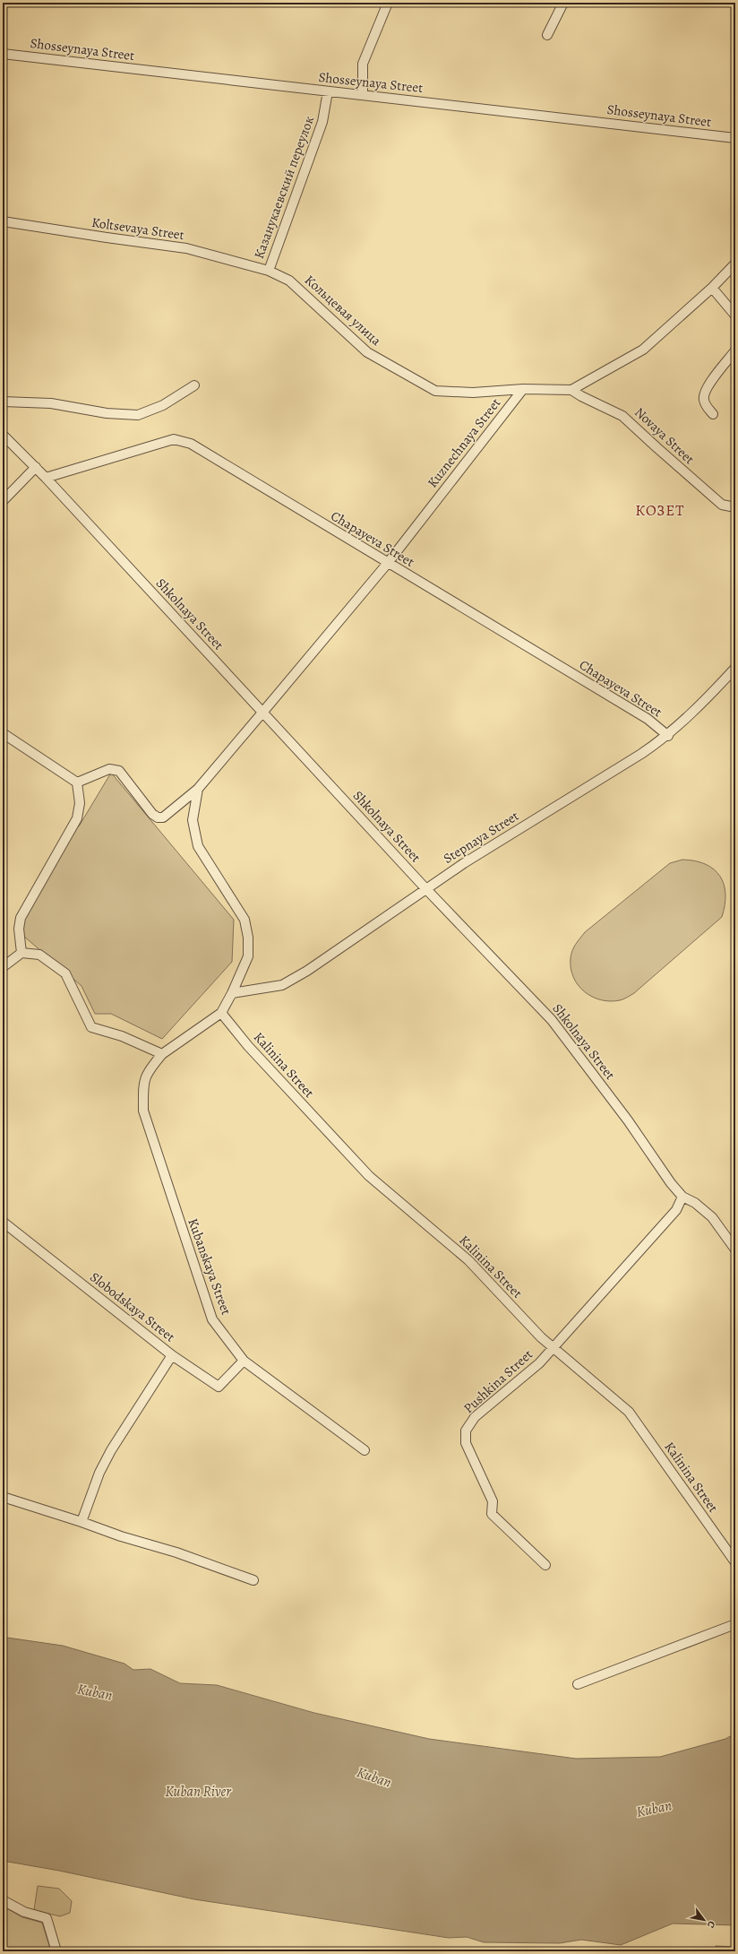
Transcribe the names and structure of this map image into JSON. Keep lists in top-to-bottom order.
{
  "streets": {
    "street": [
      "Shosseynaya Street",
      "Казанукаевский переулок",
      "Koltsevaya Street",
      "Кольцевая улица",
      "Novaya Street",
      "Kuznechnaya Street",
      "Chapayeva Street",
      "Shkolnaya Street",
      "Stepnaya Street",
      "Kalinina Street",
      "Kubanskaya Street",
      "Slobodskaya Street",
      "Pushkina Street"
    ]
  },
  "crossings": [
    ["Shosseynaya Street", "Казанукаевский переулок"],
    ["Казанукаевский переулок", "Koltsevaya Street"],
    ["Казанукаевский переулок", "Кольцевая улица"],
    ["Koltsevaya Street", "Кольцевая улица"],
    ["Кольцевая улица", "Kuznechnaya Street"],
    ["Kuznechnaya Street", "Chapayeva Street"],
    ["Kuznechnaya Street", "Shkolnaya Street"],
    ["Chapayeva Street", "Shkolnaya Street"],
    ["Chapayeva Street", "Stepnaya Street"],
    ["Shkolnaya Street", "Stepnaya Street"],
    ["Shkolnaya Street", "Pushkina Street"],
    ["Kalinina Street", "Kubanskaya Street"],
    ["Kalinina Street", "Pushkina Street"],
    ["Kubanskaya Street", "Slobodskaya Street"]
  ],
  "districts": ["КОЗЕТ"],
  "water": ["Kuban", "Kuban River"],
  "north": "bottom right"
}
